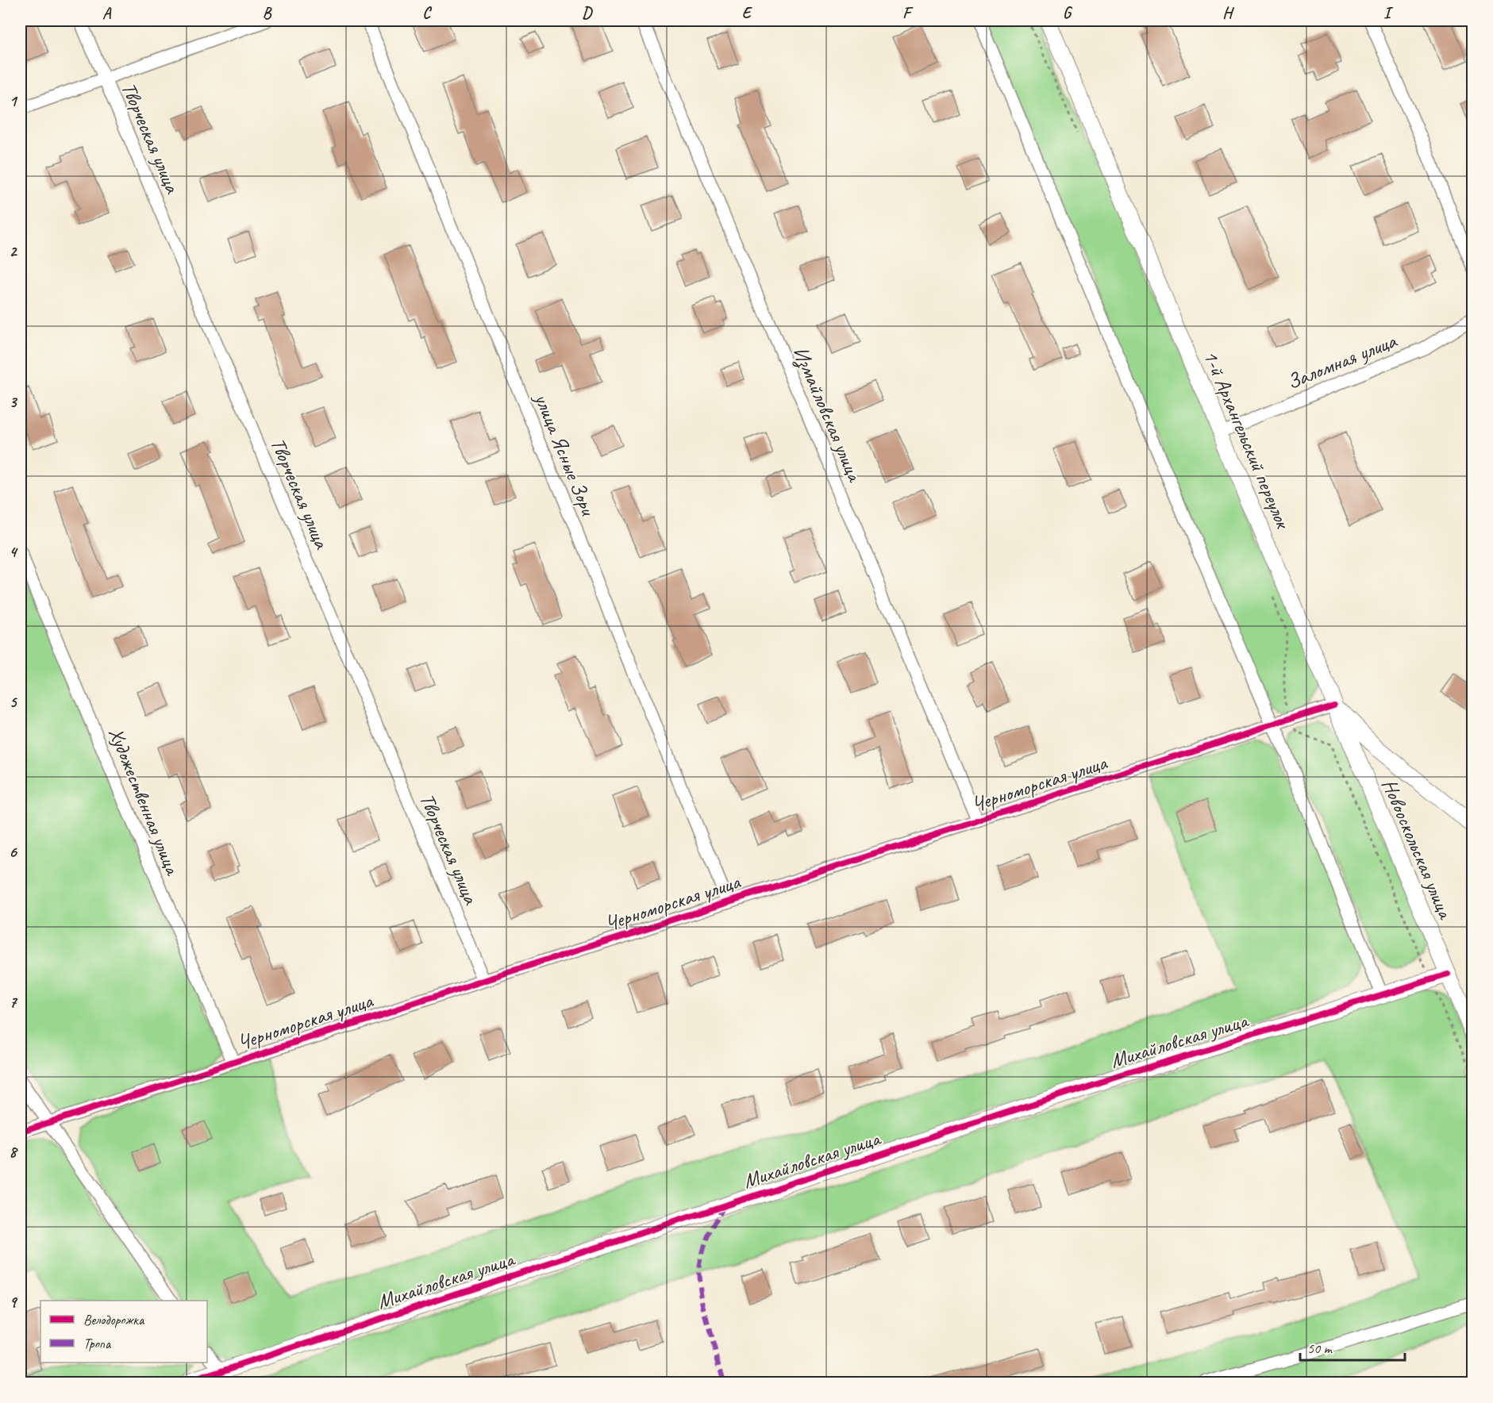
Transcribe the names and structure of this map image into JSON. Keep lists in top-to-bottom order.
{
  "streets": {
    "street": [
      "Творческая улица",
      "Заломная улица",
      "Измайловская улица",
      "1-й Архангельский переулок",
      "улица Ясные Зори",
      "Черноморская улица",
      "Художественная улица",
      "Новооскольская улица",
      "Михайловская улица"
    ]
  },
  "crossings": [
    ["Творческая улица", "Черноморская улица"],
    ["Заломная улица", "1-й Архангельский переулок"],
    ["Измайловская улица", "Черноморская улица"],
    ["1-й Архангельский переулок", "Черноморская улица"],
    ["1-й Архангельский переулок", "Новооскольская улица"],
    ["улица Ясные Зори", "Черноморская улица"],
    ["Черноморская улица", "Художественная улица"],
    ["Черноморская улица", "Новооскольская улица"],
    ["Новооскольская улица", "Михайловская улица"]
  ],
  "legend": ["Велодорожка", "Тропа"],
  "scale_bar": "50 m",
  "grid": {
    "columns": [
      "A",
      "B",
      "C",
      "D",
      "E",
      "F",
      "G",
      "H",
      "I"
    ],
    "rows": [
      "1",
      "2",
      "3",
      "4",
      "5",
      "6",
      "7",
      "8",
      "9"
    ]
  }
}
